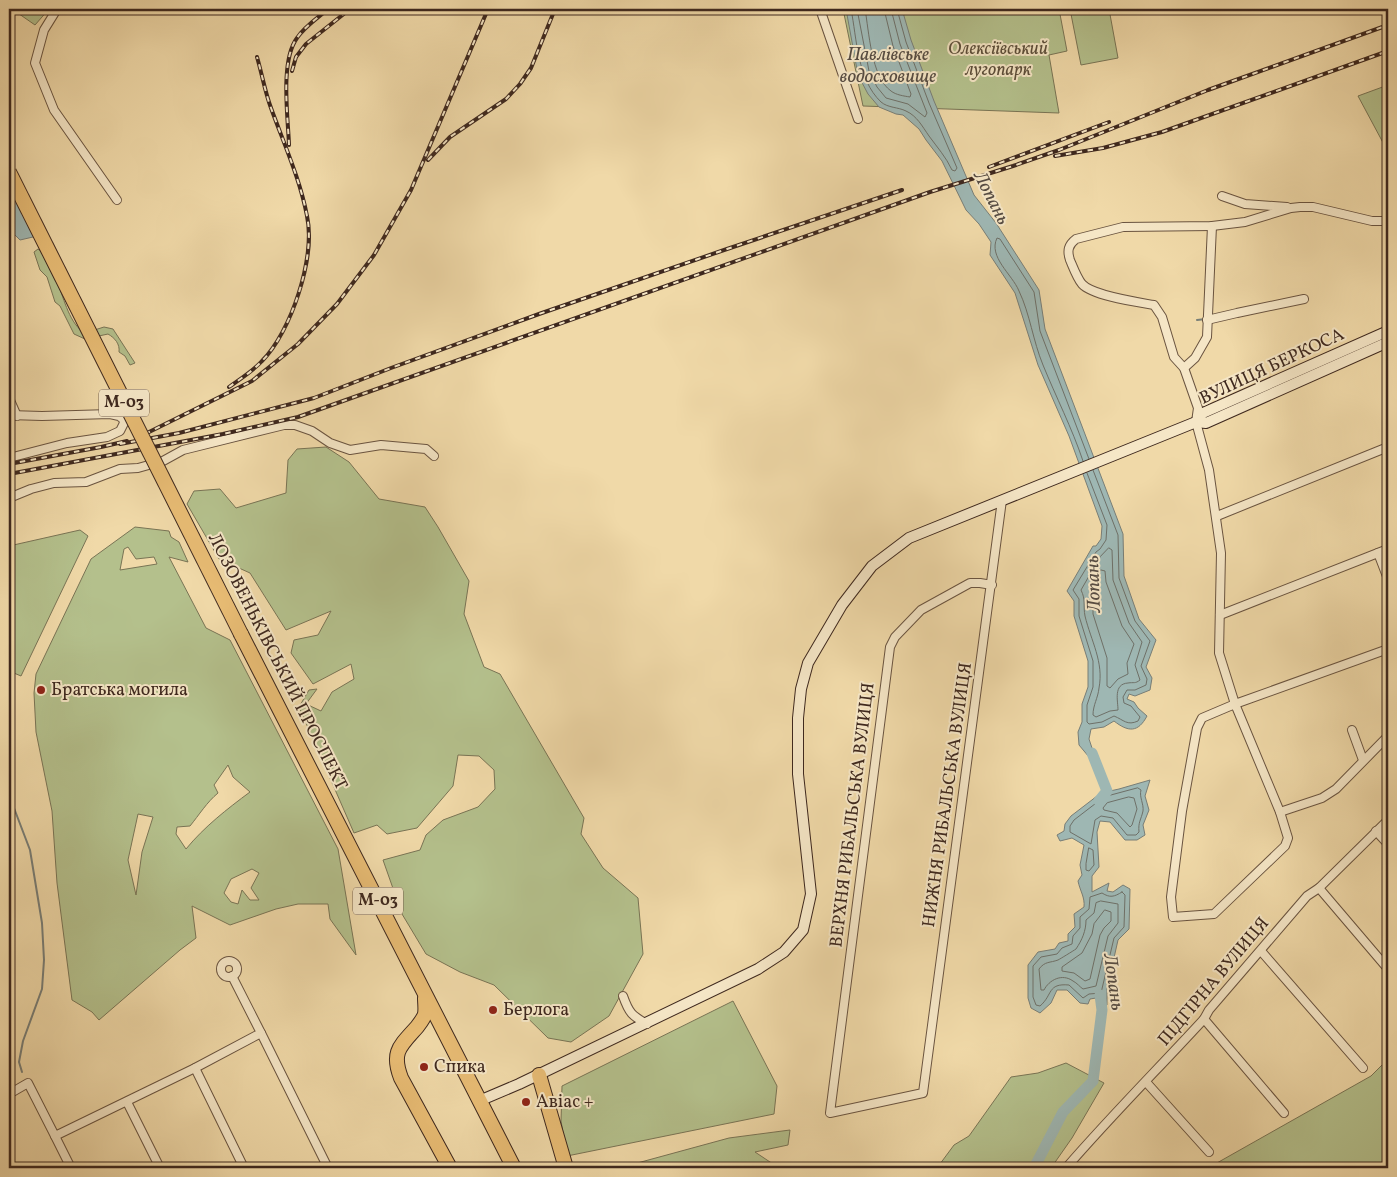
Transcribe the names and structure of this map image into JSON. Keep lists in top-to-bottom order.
{
  "streets": {
    "highway": ["М-03", "ЛОЗОВЕНЬКІВСЬКИЙ ПРОСПЕКТ"],
    "street": [
      "ВУЛИЦЯ БЕРКОСА",
      "НИЖНЯ РИБАЛЬСЬКА ВУЛИЦЯ",
      "ВЕРХНЯ РИБАЛЬСЬКА ВУЛИЦЯ",
      "ПІДГІРНА ВУЛИЦЯ"
    ]
  },
  "crossings": [
    ["НИЖНЯ РИБАЛЬСЬКА ВУЛИЦЯ", "ВЕРХНЯ РИБАЛЬСЬКА ВУЛИЦЯ"]
  ],
  "water": ["Павлівське водосховище", "Лопань"],
  "parks": ["Олексіївський лугопарк"],
  "places": [
    "Братська могила",
    "Берлога",
    "Спика",
    "Авiас +"
  ]
}
